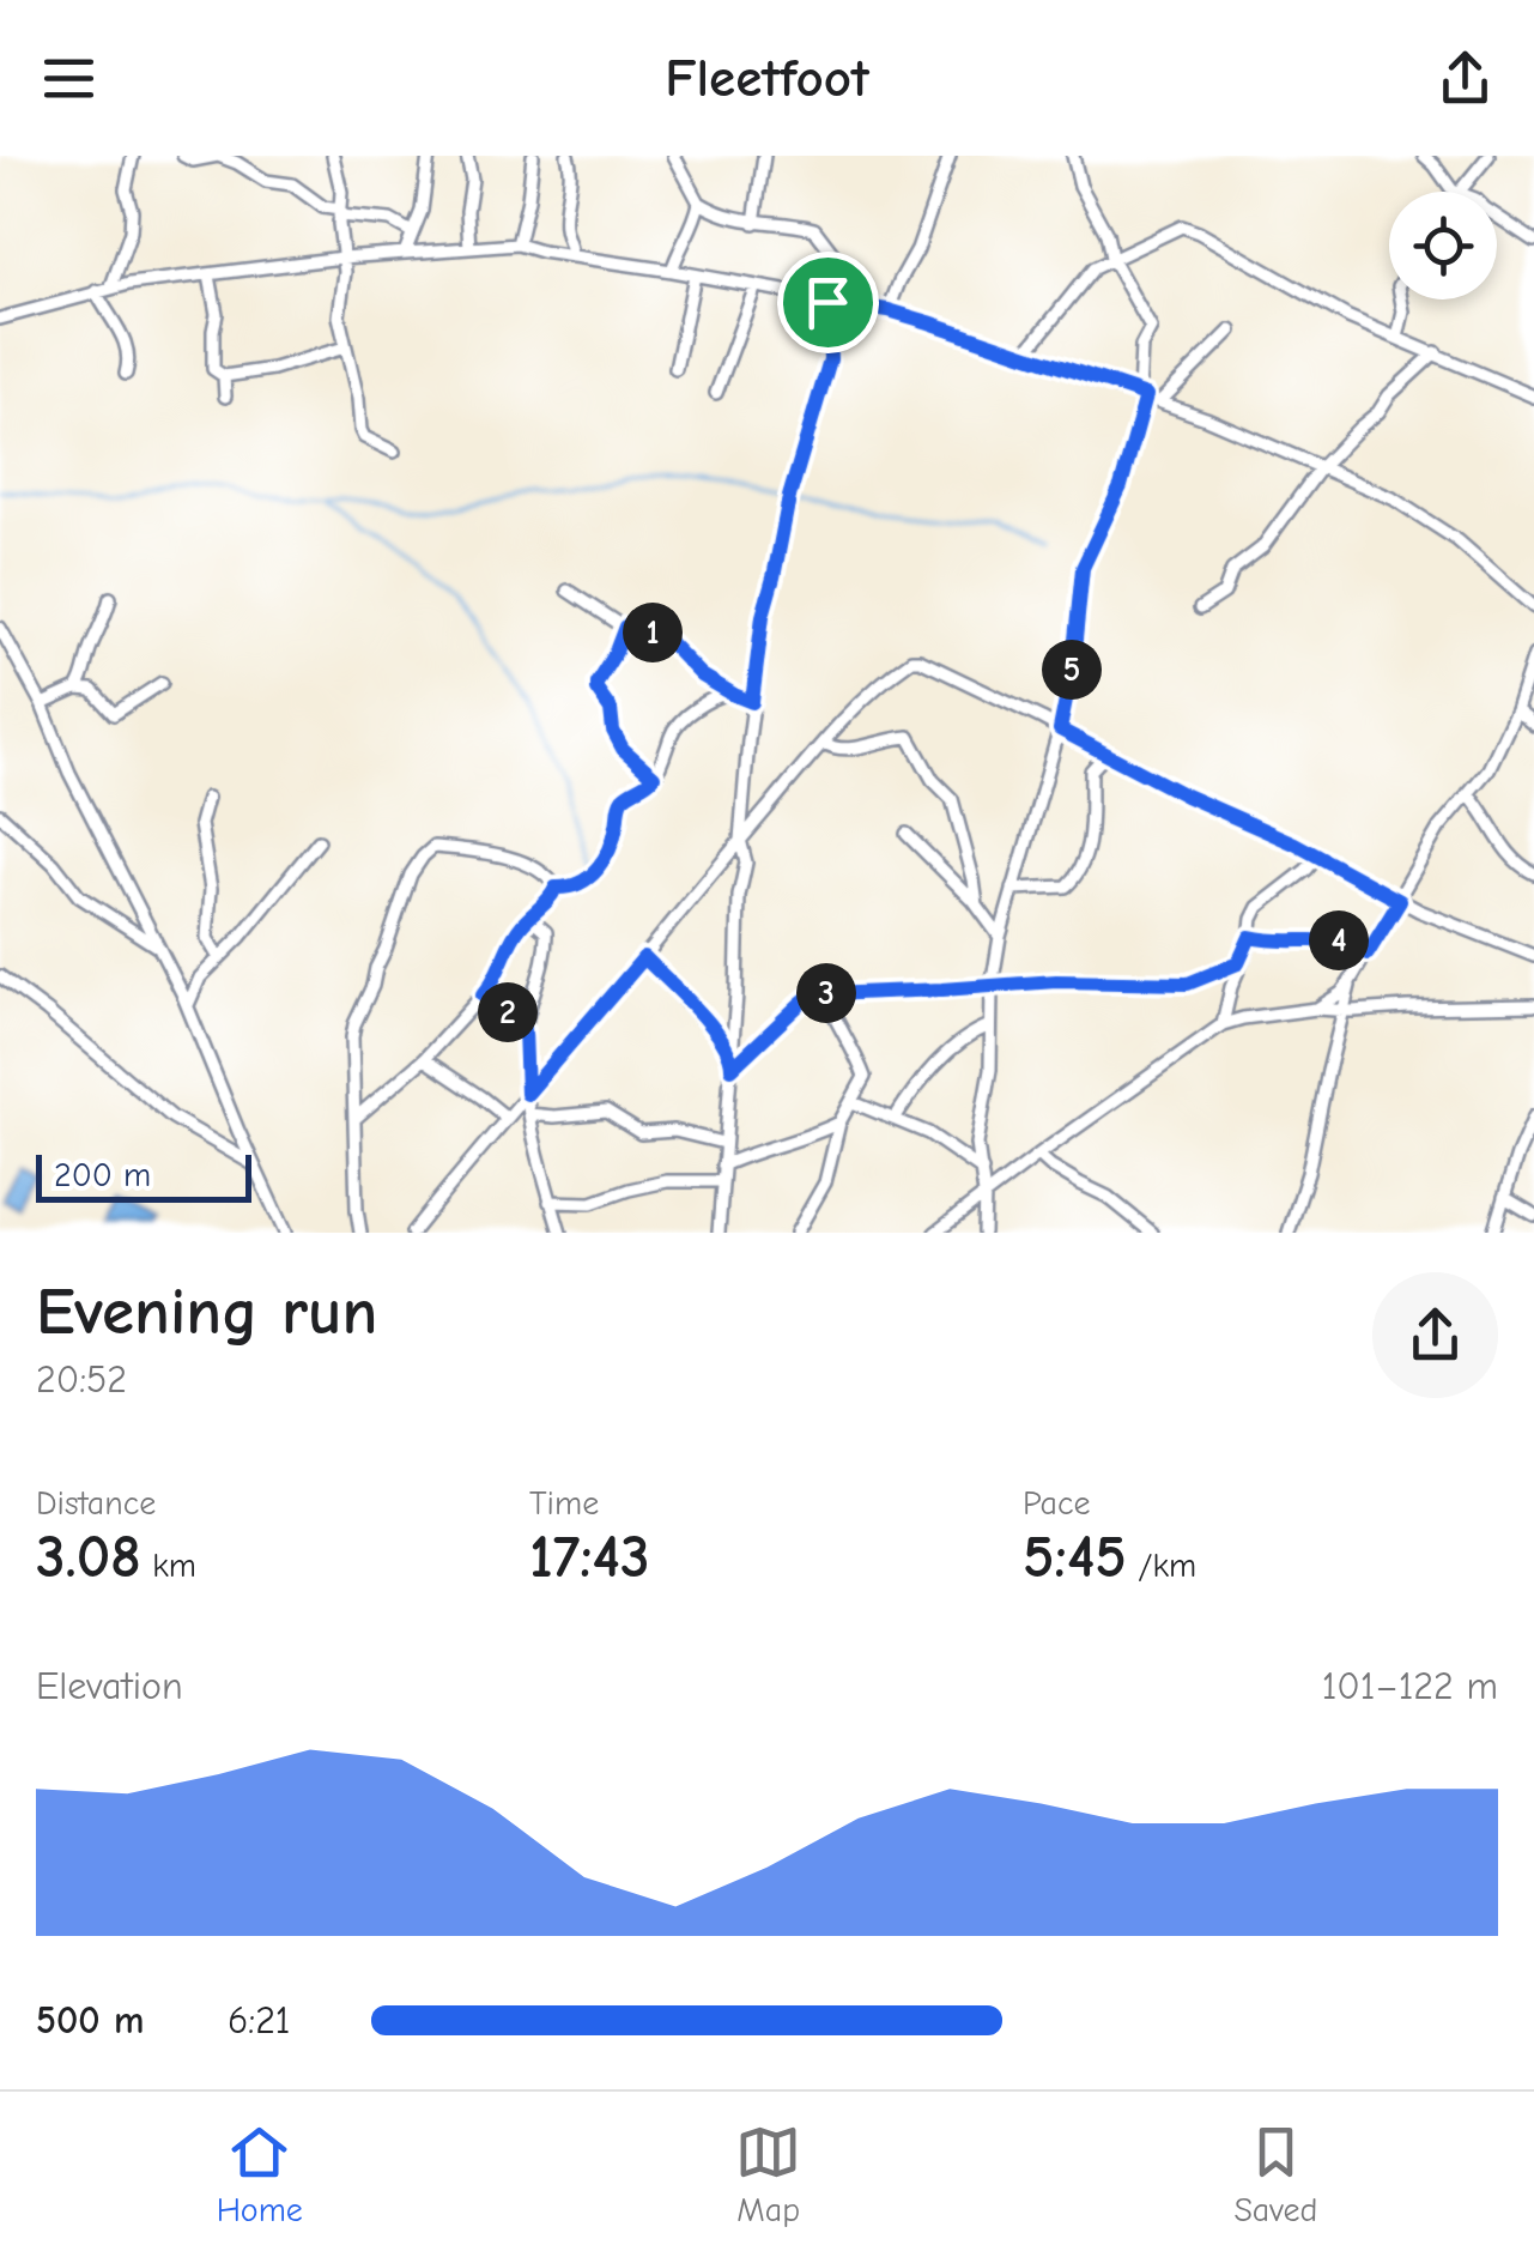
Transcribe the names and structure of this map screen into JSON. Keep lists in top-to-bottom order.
{
  "scale_bar": "200 m",
  "page": {
    "header": "Fleetfoot",
    "pins": [
      "1",
      "5",
      "4",
      "3",
      "2"
    ],
    "scale": "200 m",
    "heading": ["Evening run", "20:52"],
    "stats": [
      ["Distance", "3.08 km"],
      ["Time", "17:43"],
      ["Pace", "5:45 /km"]
    ],
    "chart": ["Elevation", "101–122 m"],
    "list": [
      {
        "name": "500 m",
        "note": "6:21"
      }
    ],
    "tabs": ["Home", "Map", "Saved"]
  }
}
